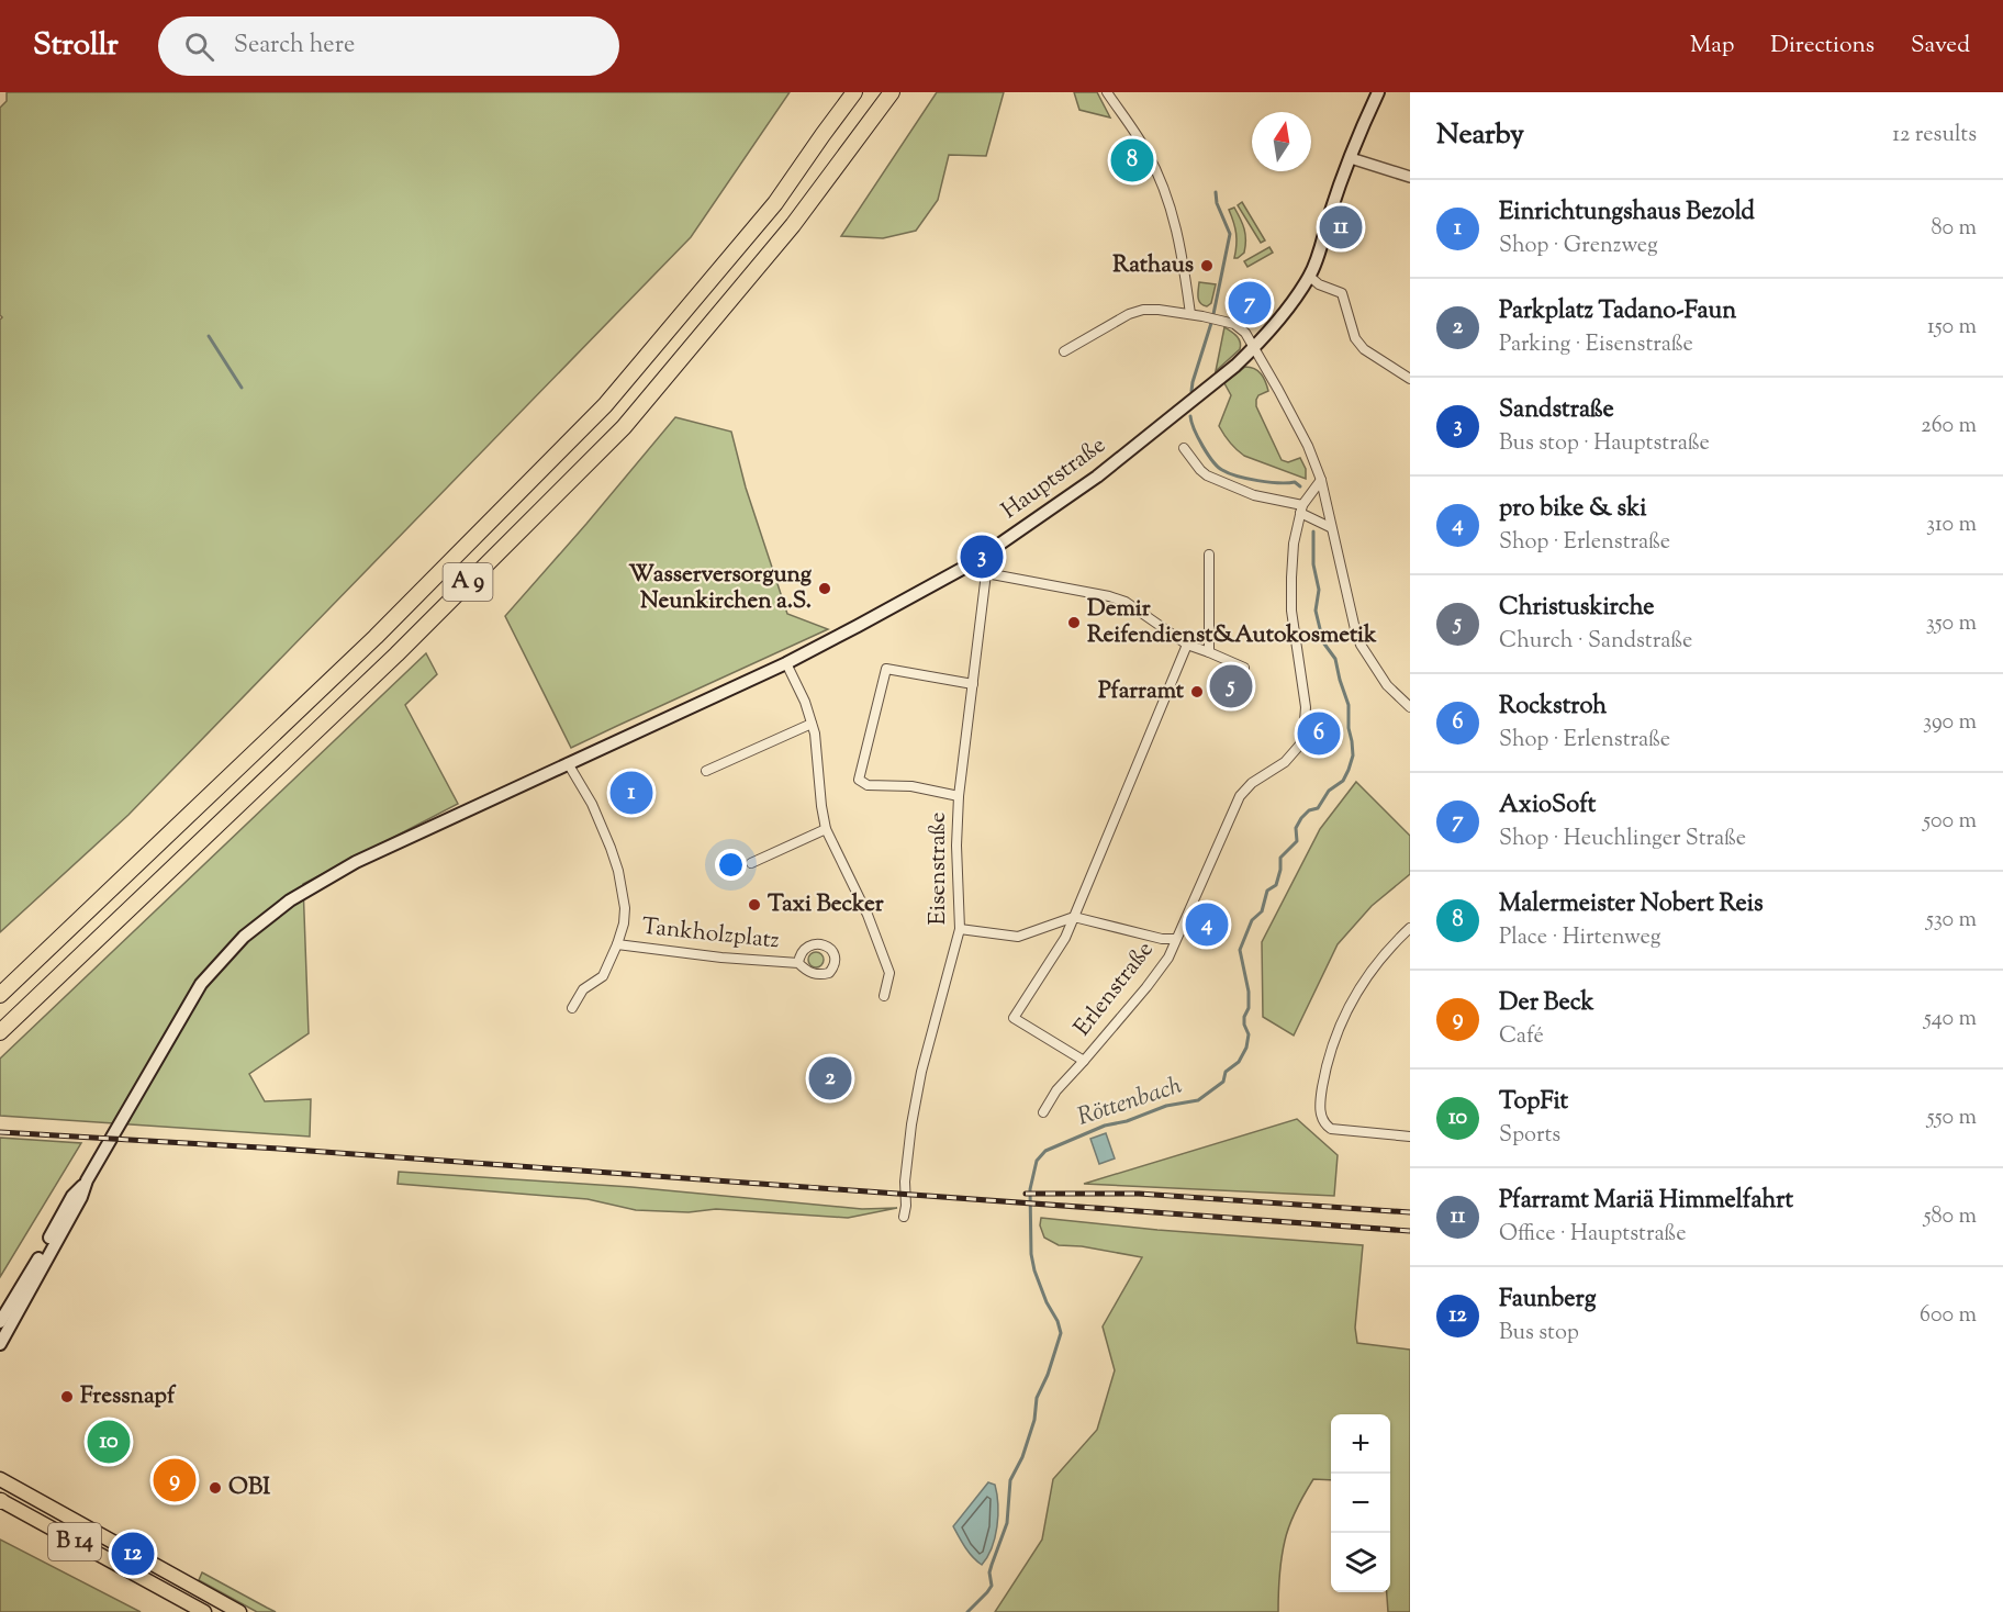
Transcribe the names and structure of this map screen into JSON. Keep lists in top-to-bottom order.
{
  "streets": {
    "highway": ["A 9"],
    "main road": ["Hauptstraße", "B 14"],
    "street": ["Eisenstraße", "Tankholzplatz", "Erlenstraße"]
  },
  "water": ["Röttenbach"],
  "places": [
    "Rathaus",
    "Wasserversorgung Neunkirchen a.S.",
    "Demir Reifendienst&Autokosmetik",
    "Pfarramt",
    "Taxi Becker",
    "Fressnapf",
    "OBI"
  ],
  "north": "top",
  "page": {
    "header": "Strollr",
    "search": "Search here",
    "nav": ["Map", "Directions", "Saved"],
    "heading": ["Nearby", "12 results"],
    "pins": [
      "8",
      "11",
      "7",
      "3",
      "5",
      "6",
      "1",
      "4",
      "2",
      "10",
      "9",
      "12"
    ],
    "list": [
      {
        "mark": "1",
        "name": "Einrichtungshaus Bezold",
        "note": "Shop · Grenzweg",
        "value": "80 m"
      },
      {
        "mark": "2",
        "name": "Parkplatz Tadano-Faun",
        "note": "Parking · Eisenstraße",
        "value": "150 m"
      },
      {
        "mark": "3",
        "name": "Sandstraße",
        "note": "Bus stop · Hauptstraße",
        "value": "260 m"
      },
      {
        "mark": "4",
        "name": "pro bike & ski",
        "note": "Shop · Erlenstraße",
        "value": "310 m"
      },
      {
        "mark": "5",
        "name": "Christuskirche",
        "note": "Church · Sandstraße",
        "value": "350 m"
      },
      {
        "mark": "6",
        "name": "Rockstroh",
        "note": "Shop · Erlenstraße",
        "value": "390 m"
      },
      {
        "mark": "7",
        "name": "AxioSoft",
        "note": "Shop · Heuchlinger Straße",
        "value": "500 m"
      },
      {
        "mark": "8",
        "name": "Malermeister Nobert Reis",
        "note": "Place · Hirtenweg",
        "value": "530 m"
      },
      {
        "mark": "9",
        "name": "Der Beck",
        "note": "Café",
        "value": "540 m"
      },
      {
        "mark": "10",
        "name": "TopFit",
        "note": "Sports",
        "value": "550 m"
      },
      {
        "mark": "11",
        "name": "Pfarramt Mariä Himmelfahrt",
        "note": "Office · Hauptstraße",
        "value": "580 m"
      },
      {
        "mark": "12",
        "name": "Faunberg",
        "note": "Bus stop",
        "value": "600 m"
      }
    ],
    "map_buttons": ["+", "−"]
  }
}
